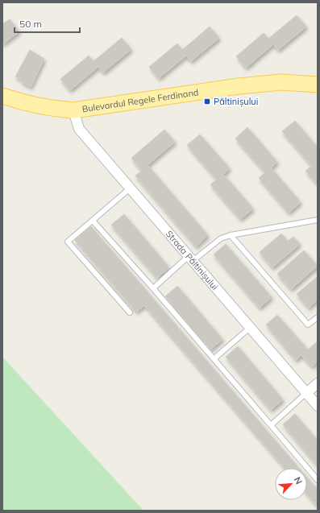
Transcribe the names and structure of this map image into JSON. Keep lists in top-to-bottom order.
{
  "streets": {
    "main road": ["Bulevardul Regele Ferdinand"],
    "street": ["Strada Păltinișului"]
  },
  "crossings": [
    ["Bulevardul Regele Ferdinand", "Strada Păltinișului"]
  ],
  "places": {
    "transit": ["Păltinișului"]
  },
  "scale_bar": "50 m",
  "north": "top right"
}
